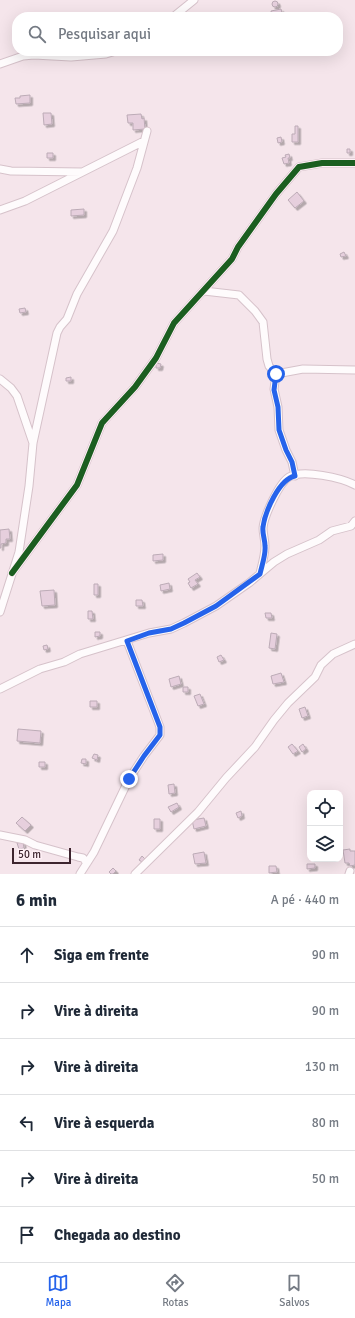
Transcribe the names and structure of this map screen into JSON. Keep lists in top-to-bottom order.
{
  "scale_bar": "50 m",
  "page": {
    "search": "Pesquisar aqui",
    "scale": "50 m",
    "heading": ["6 min", "A pé · 440 m"],
    "list": [
      ["Siga em frente", "90 m"],
      ["Vire à direita", "90 m"],
      ["Vire à direita", "130 m"],
      ["Vire à esquerda", "80 m"],
      ["Vire à direita", "50 m"],
      "Chegada ao destino"
    ],
    "nav": ["Mapa", "Rotas", "Salvos"]
  }
}
